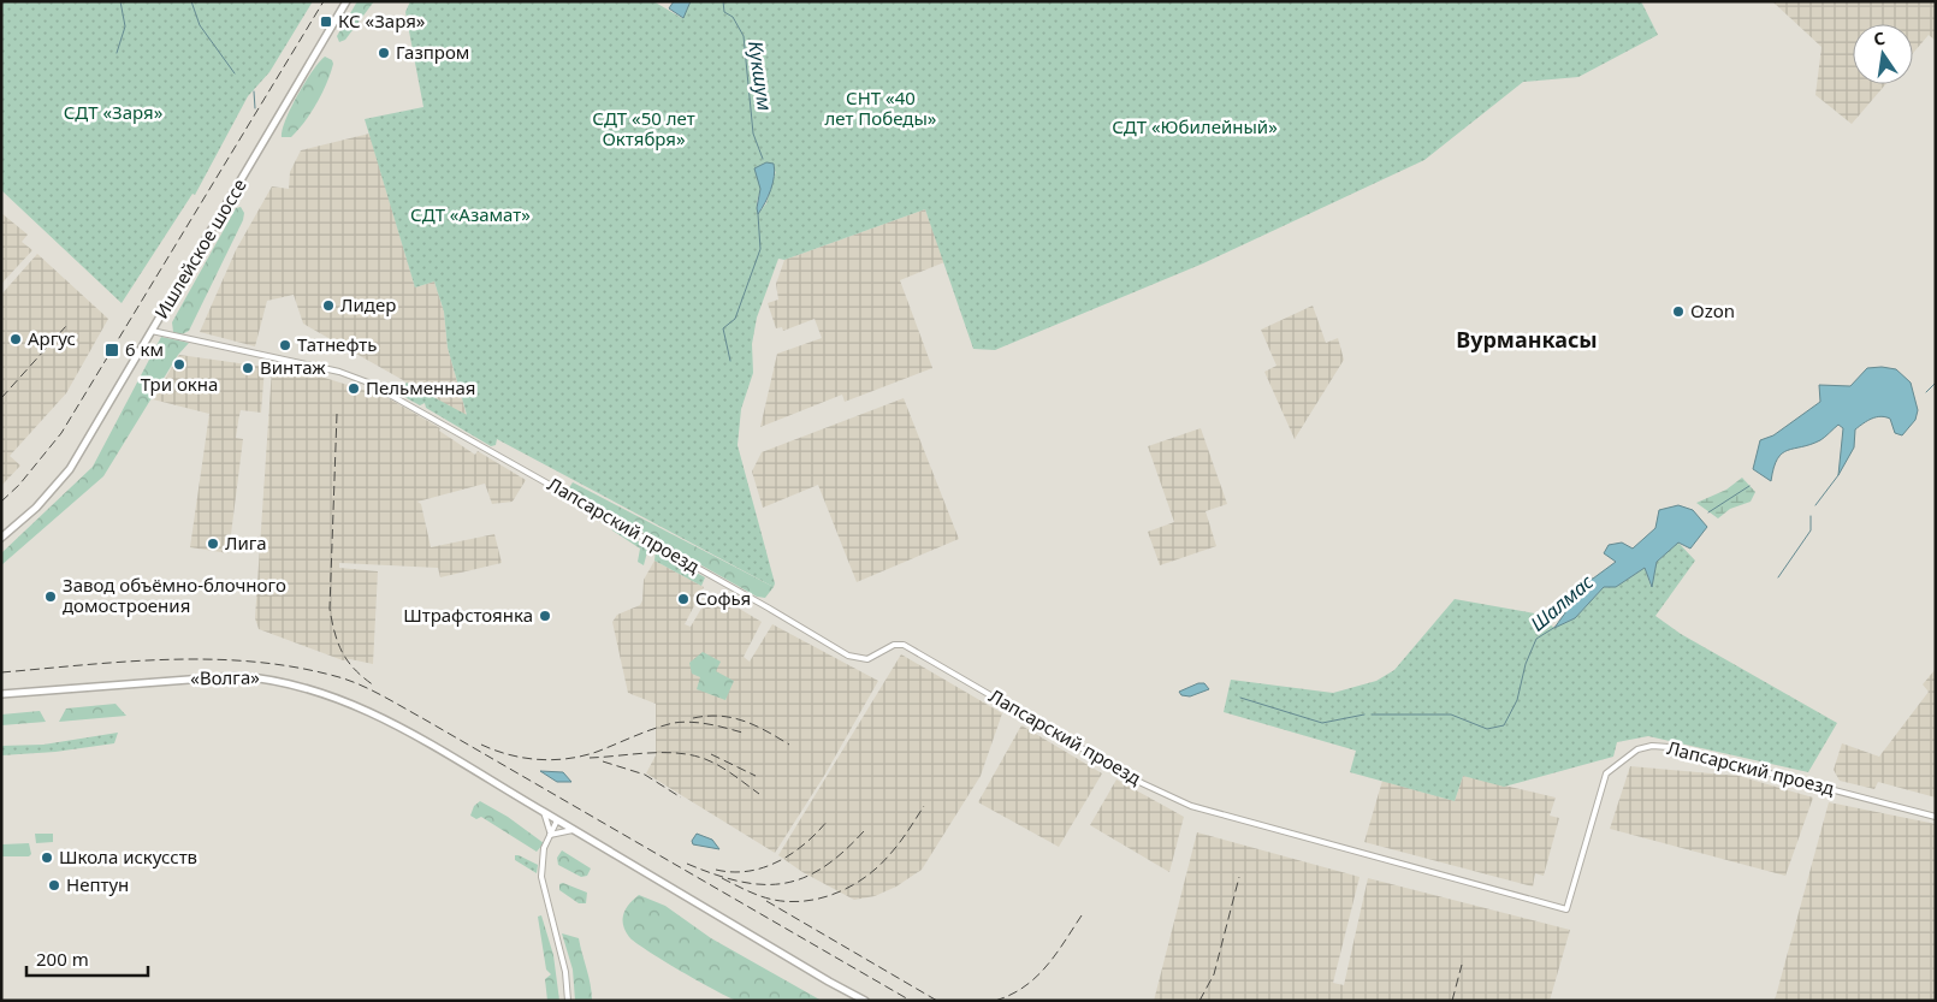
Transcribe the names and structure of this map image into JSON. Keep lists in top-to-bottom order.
{
  "streets": {
    "main road": ["Ишлейское шоссе", "«Волга»"],
    "street": ["Лапсарский проезд"]
  },
  "crossings": [
    ["Ишлейское шоссе", "Лапсарский проезд"]
  ],
  "districts": ["Вурманкасы"],
  "water": ["Кукшум", "Шалмас"],
  "parks": [
    "СНТ «40 лет Победы»",
    "СДТ «Заря»",
    "СДТ «50 лет Октября»",
    "СДТ «Юбилейный»",
    "СДТ «Азамат»"
  ],
  "places": {
    "transit": ["КС «Заря»", "6 км"],
    "other": [
      "Газпром",
      "Лидер",
      "Ozon",
      "Аргус",
      "Татнефть",
      "Три окна",
      "Винтаж",
      "Пельменная",
      "Лига",
      "Завод объёмно-блочного домостроения",
      "Софья",
      "Штрафстоянка",
      "Школа искусств",
      "Нептун"
    ]
  },
  "scale_bar": "200 m",
  "north": "top"
}
